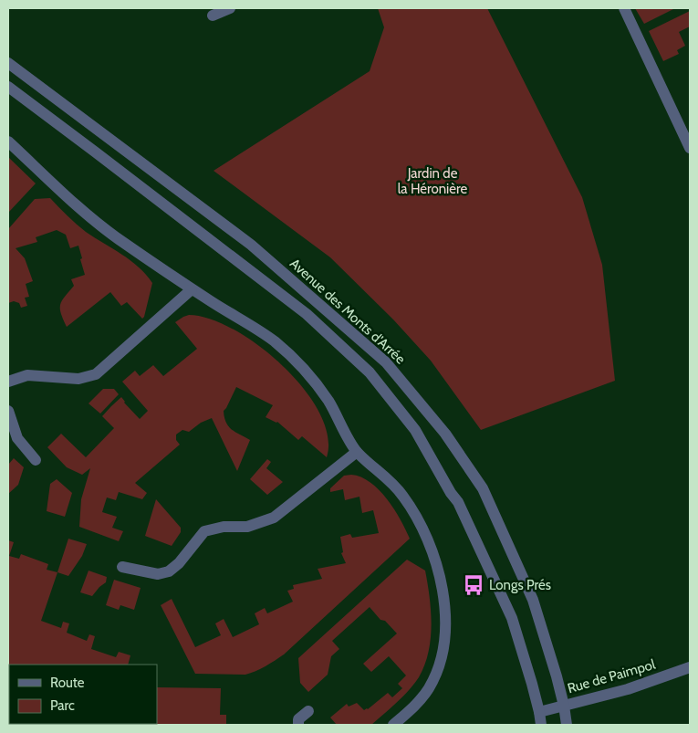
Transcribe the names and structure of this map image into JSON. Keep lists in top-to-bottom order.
{
  "streets": {
    "street": ["Avenue des Monts d'Arrée", "Rue de Paimpol"]
  },
  "crossings": [
    ["Avenue des Monts d'Arrée", "Rue de Paimpol"]
  ],
  "parks": ["Jardin de la Héronière"],
  "places": {
    "bus stop": ["Longs Prés"]
  },
  "legend": ["Route", "Parc"]
}
